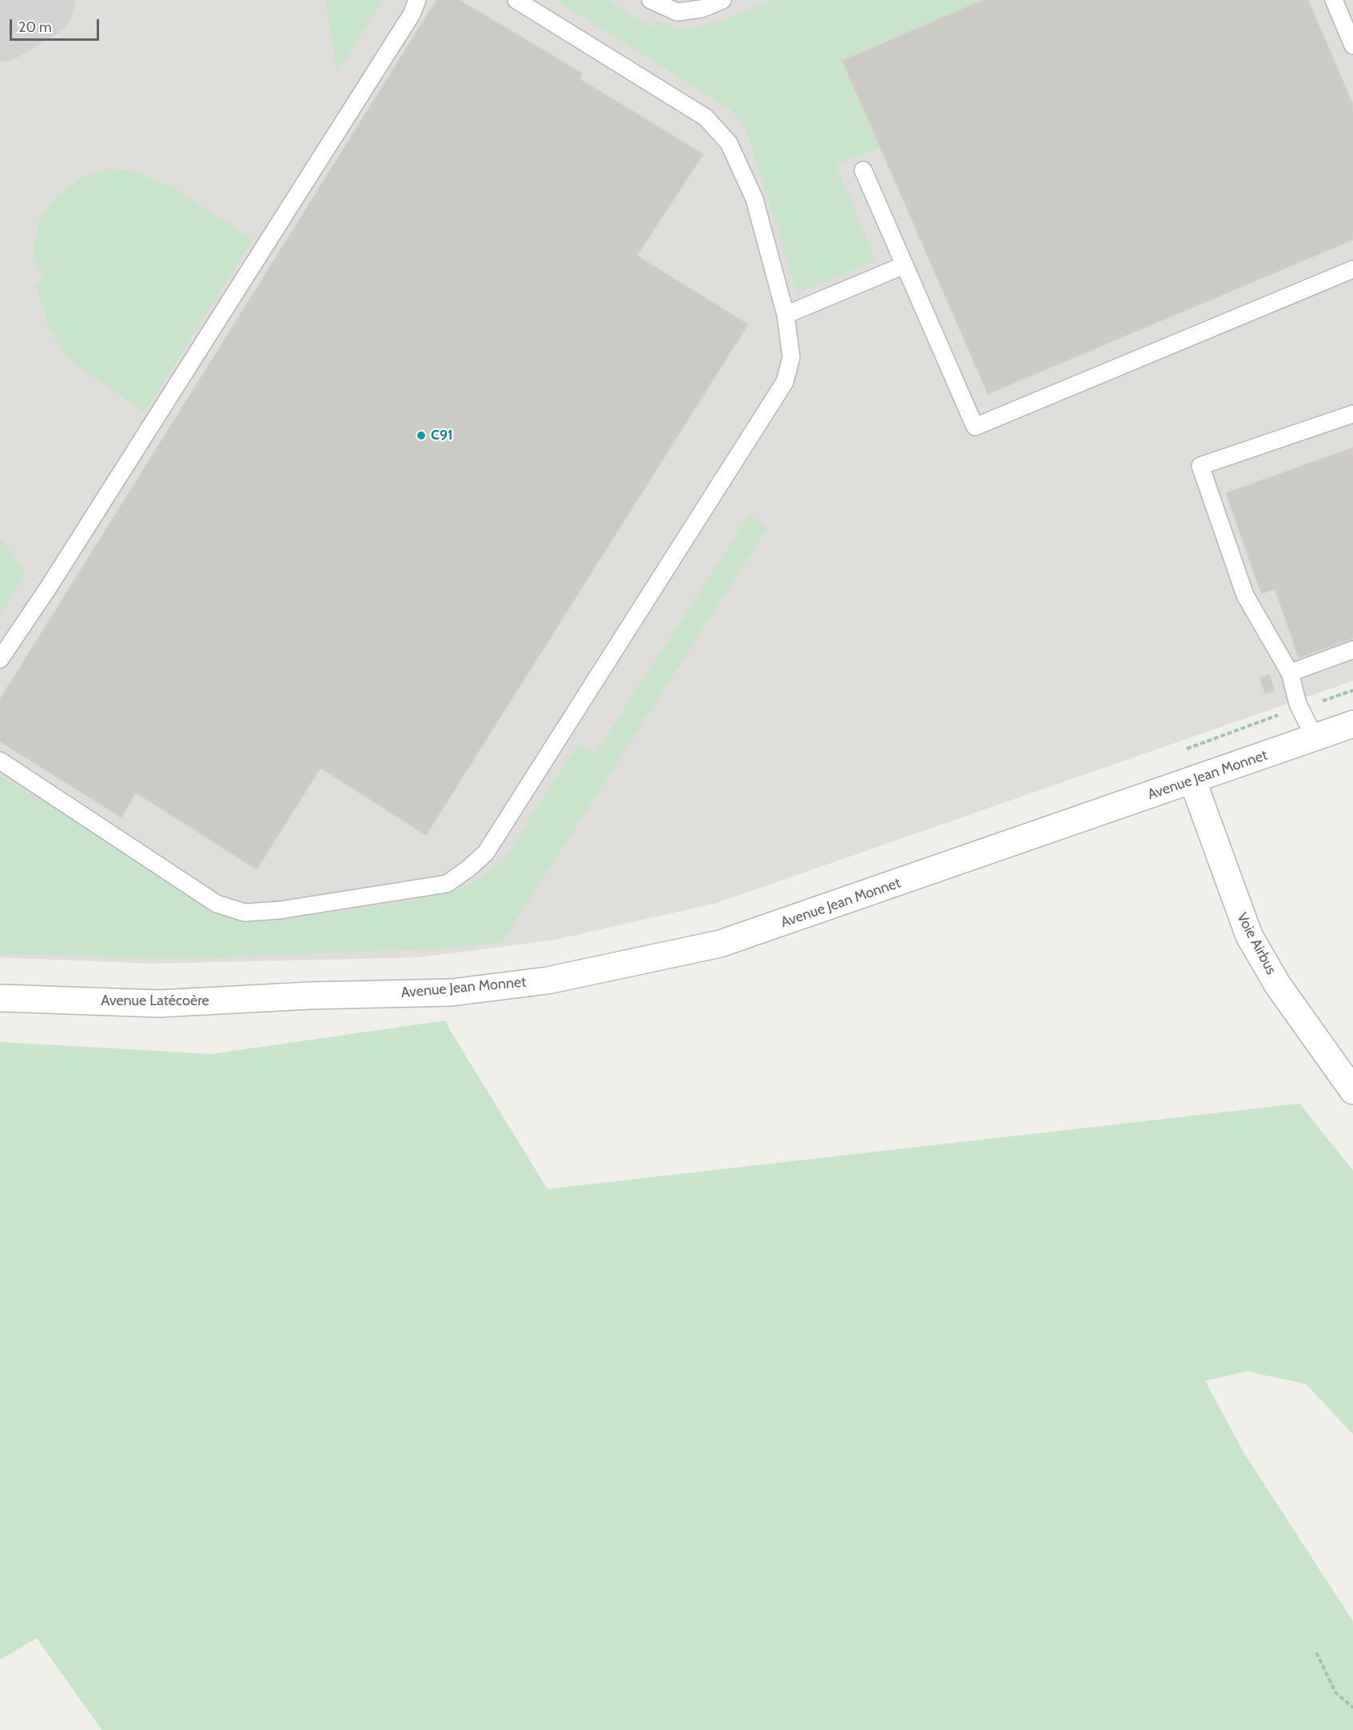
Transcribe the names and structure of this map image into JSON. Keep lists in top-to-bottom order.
{
  "streets": {
    "street": ["Avenue Jean Monnet", "Voie Airbus", "Avenue Latécoère"]
  },
  "crossings": [
    ["Avenue Jean Monnet", "Voie Airbus"],
    ["Avenue Jean Monnet", "Avenue Latécoère"]
  ],
  "places": ["C91"],
  "scale_bar": "20 m"
}
